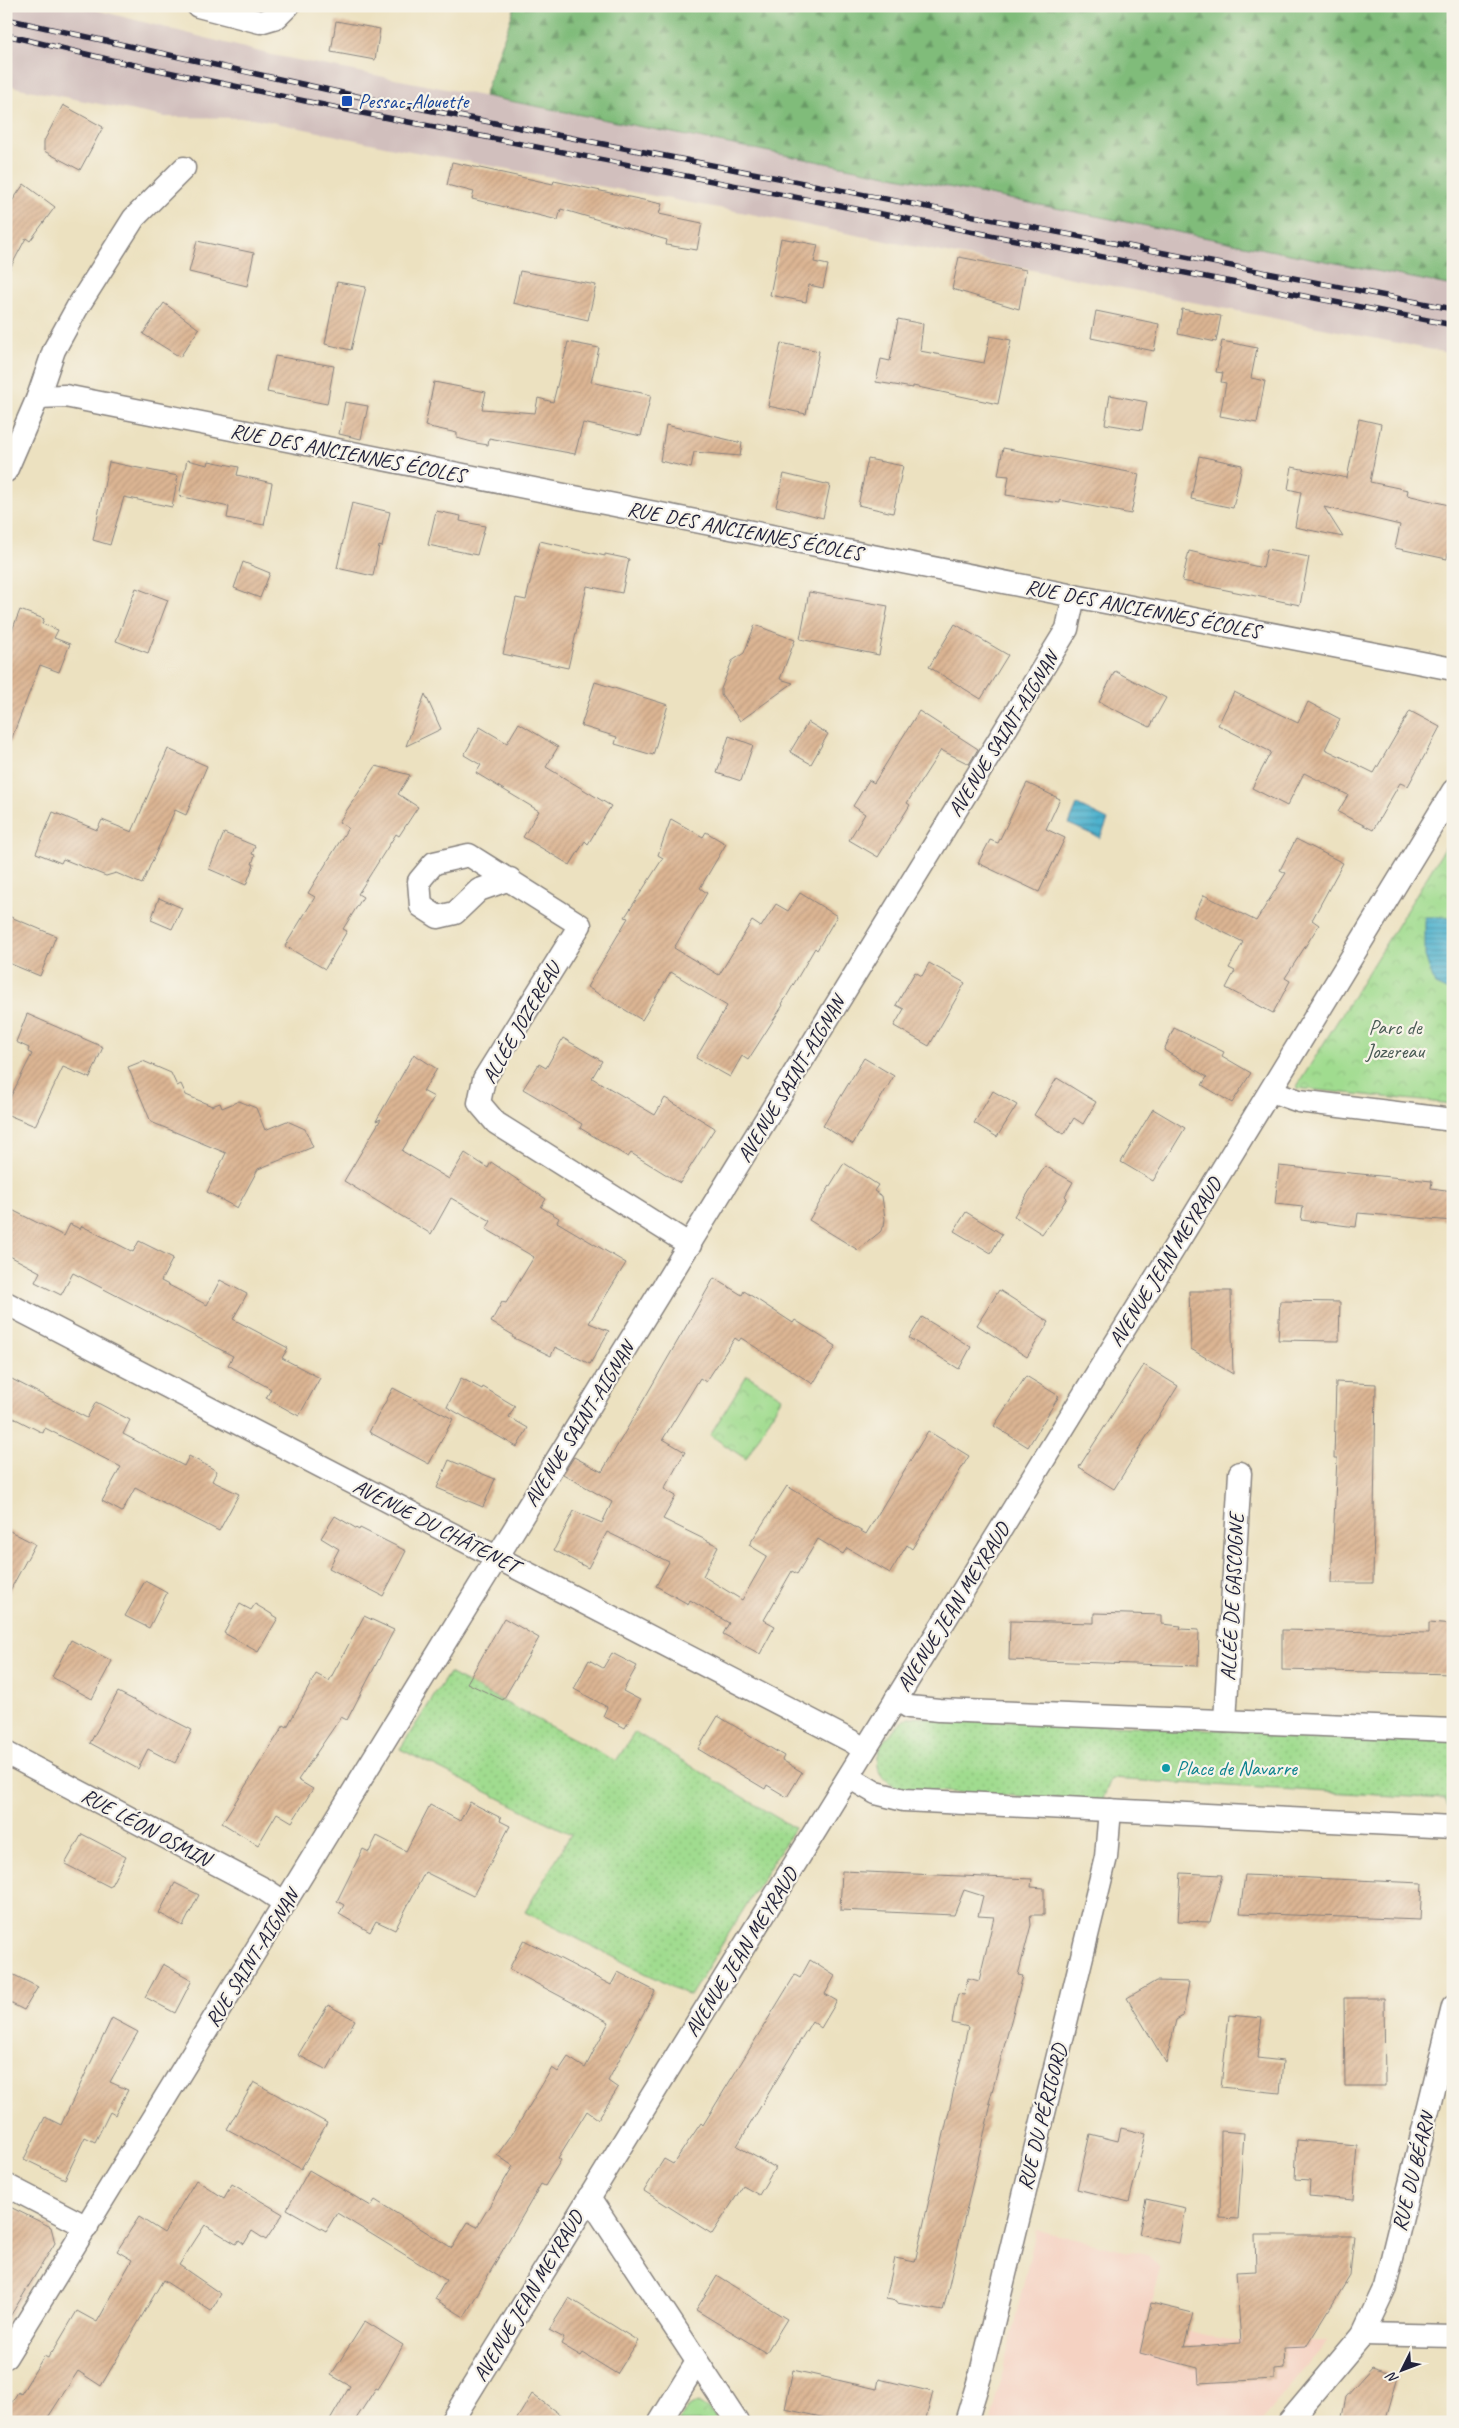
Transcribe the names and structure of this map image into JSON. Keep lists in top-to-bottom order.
{
  "streets": {
    "street": [
      "RUE DES ANCIENNES ÉCOLES",
      "AVENUE SAINT-AIGNAN",
      "ALLÉE JOZEREAU",
      "AVENUE JEAN MEYRAUD",
      "AVENUE DU CHÂTENET",
      "ALLÉE DE GASCOGNE",
      "RUE LÉON OSMIN",
      "RUE SAINT-AIGNAN",
      "RUE DU PÉRIGORD",
      "RUE DU BÉARN"
    ]
  },
  "crossings": [
    ["RUE DES ANCIENNES ÉCOLES", "AVENUE SAINT-AIGNAN"],
    ["AVENUE SAINT-AIGNAN", "ALLÉE JOZEREAU"],
    ["AVENUE SAINT-AIGNAN", "AVENUE DU CHÂTENET"],
    ["AVENUE SAINT-AIGNAN", "RUE SAINT-AIGNAN"],
    ["AVENUE JEAN MEYRAUD", "AVENUE DU CHÂTENET"],
    ["AVENUE DU CHÂTENET", "RUE SAINT-AIGNAN"],
    ["RUE LÉON OSMIN", "RUE SAINT-AIGNAN"]
  ],
  "parks": ["Parc de Jozereau"],
  "places": {
    "transit": ["Pessac-Alouette"],
    "other": ["Place de Navarre"]
  },
  "north": "bottom left"
}
